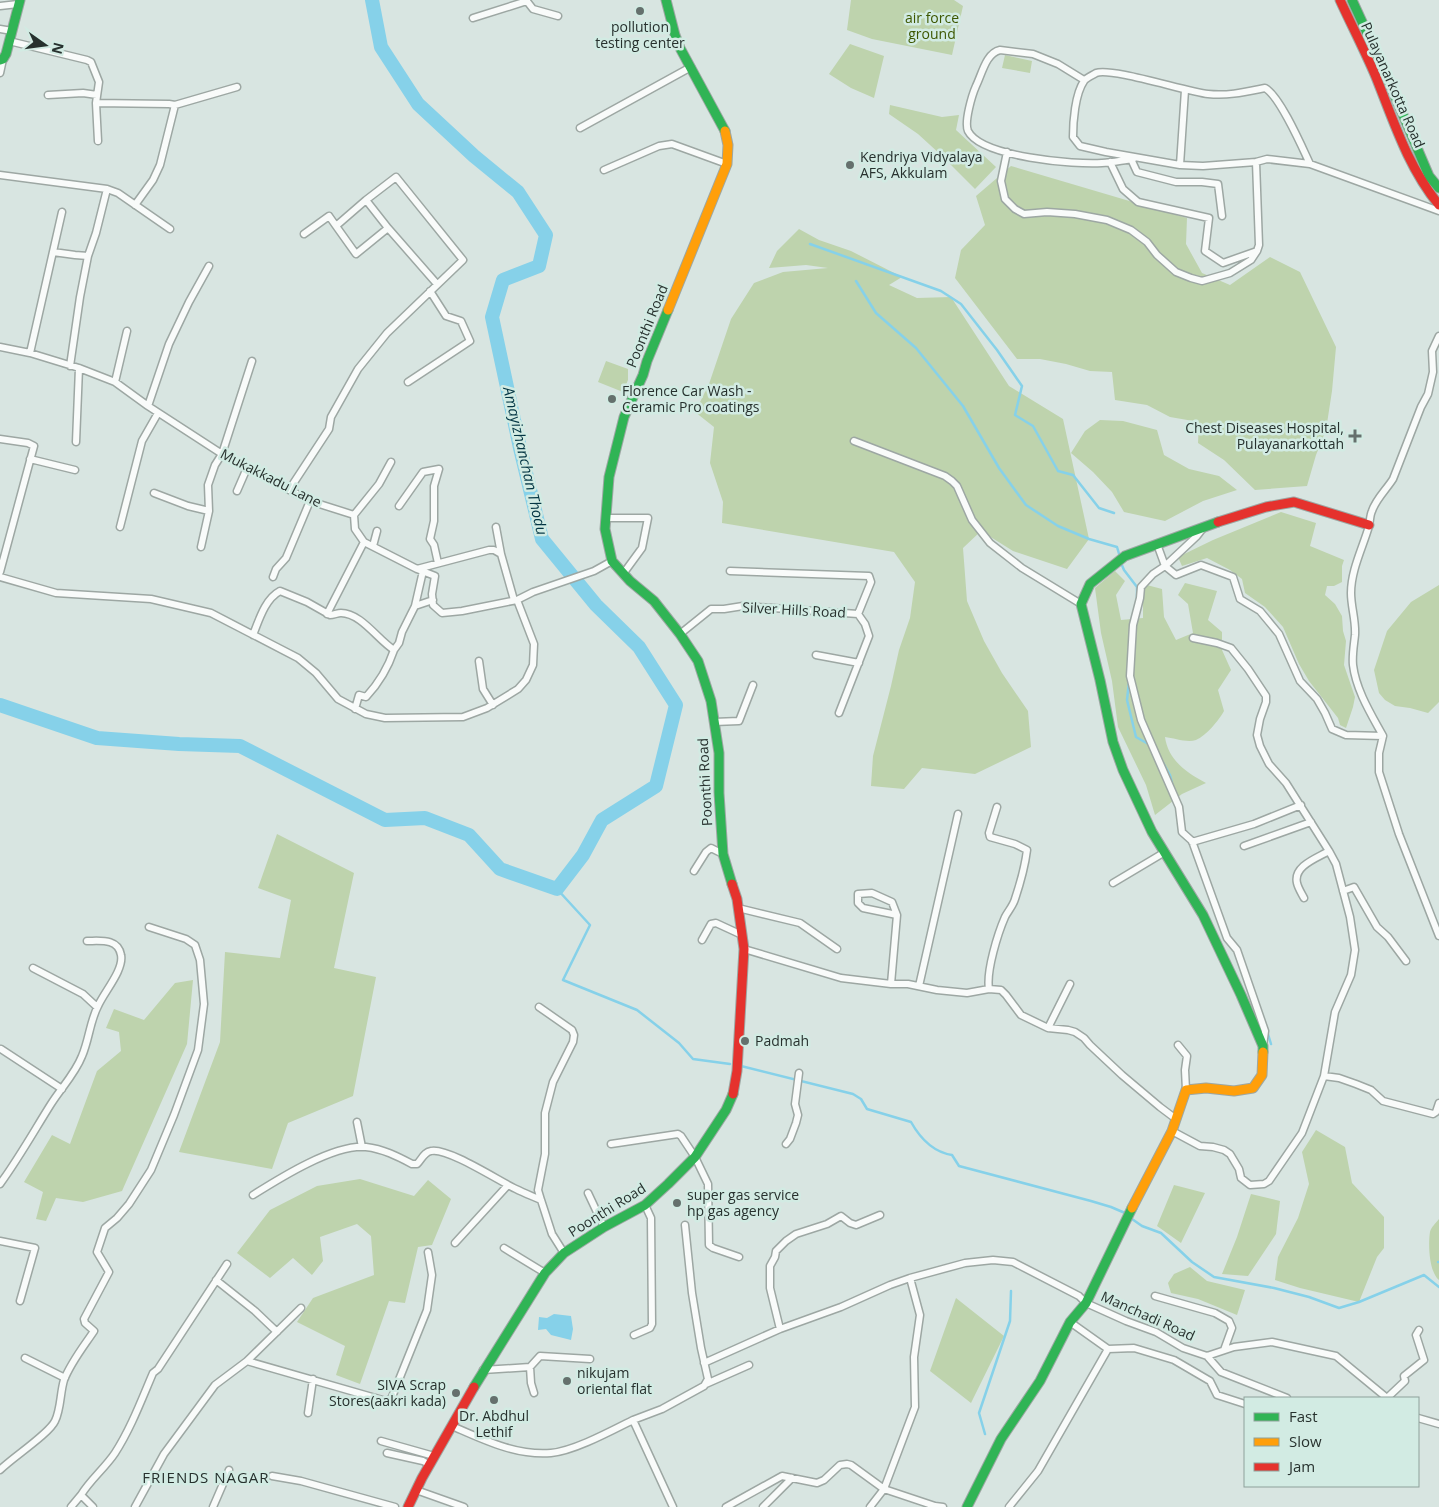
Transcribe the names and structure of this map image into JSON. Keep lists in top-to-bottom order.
{
  "streets": {
    "street": [
      "Pulayanarkotta Road",
      "Poonthi Road",
      "Mukakkadu Lane",
      "Silver Hills Road",
      "Manchadi Road"
    ]
  },
  "crossings": [
    ["Poonthi Road", "Silver Hills Road"]
  ],
  "districts": ["FRIENDS NAGAR"],
  "water": ["Amayizhanchan Thodu"],
  "parks": ["air force ground"],
  "places": {
    "other": [
      "pollution testing center",
      "Kendriya Vidyalaya AFS, Akkulam",
      "Florence Car Wash - Ceramic Pro coatings",
      "Padmah",
      "super gas service hp gas agency",
      "nikujam oriental flat",
      "SIVA Scrap Stores(aakri kada)",
      "Dr. Abdhul Lethif"
    ],
    "health": ["Chest Diseases Hospital, Pulayanarkottah"]
  },
  "legend": ["Fast", "Slow", "Jam"],
  "north": "right"
}
